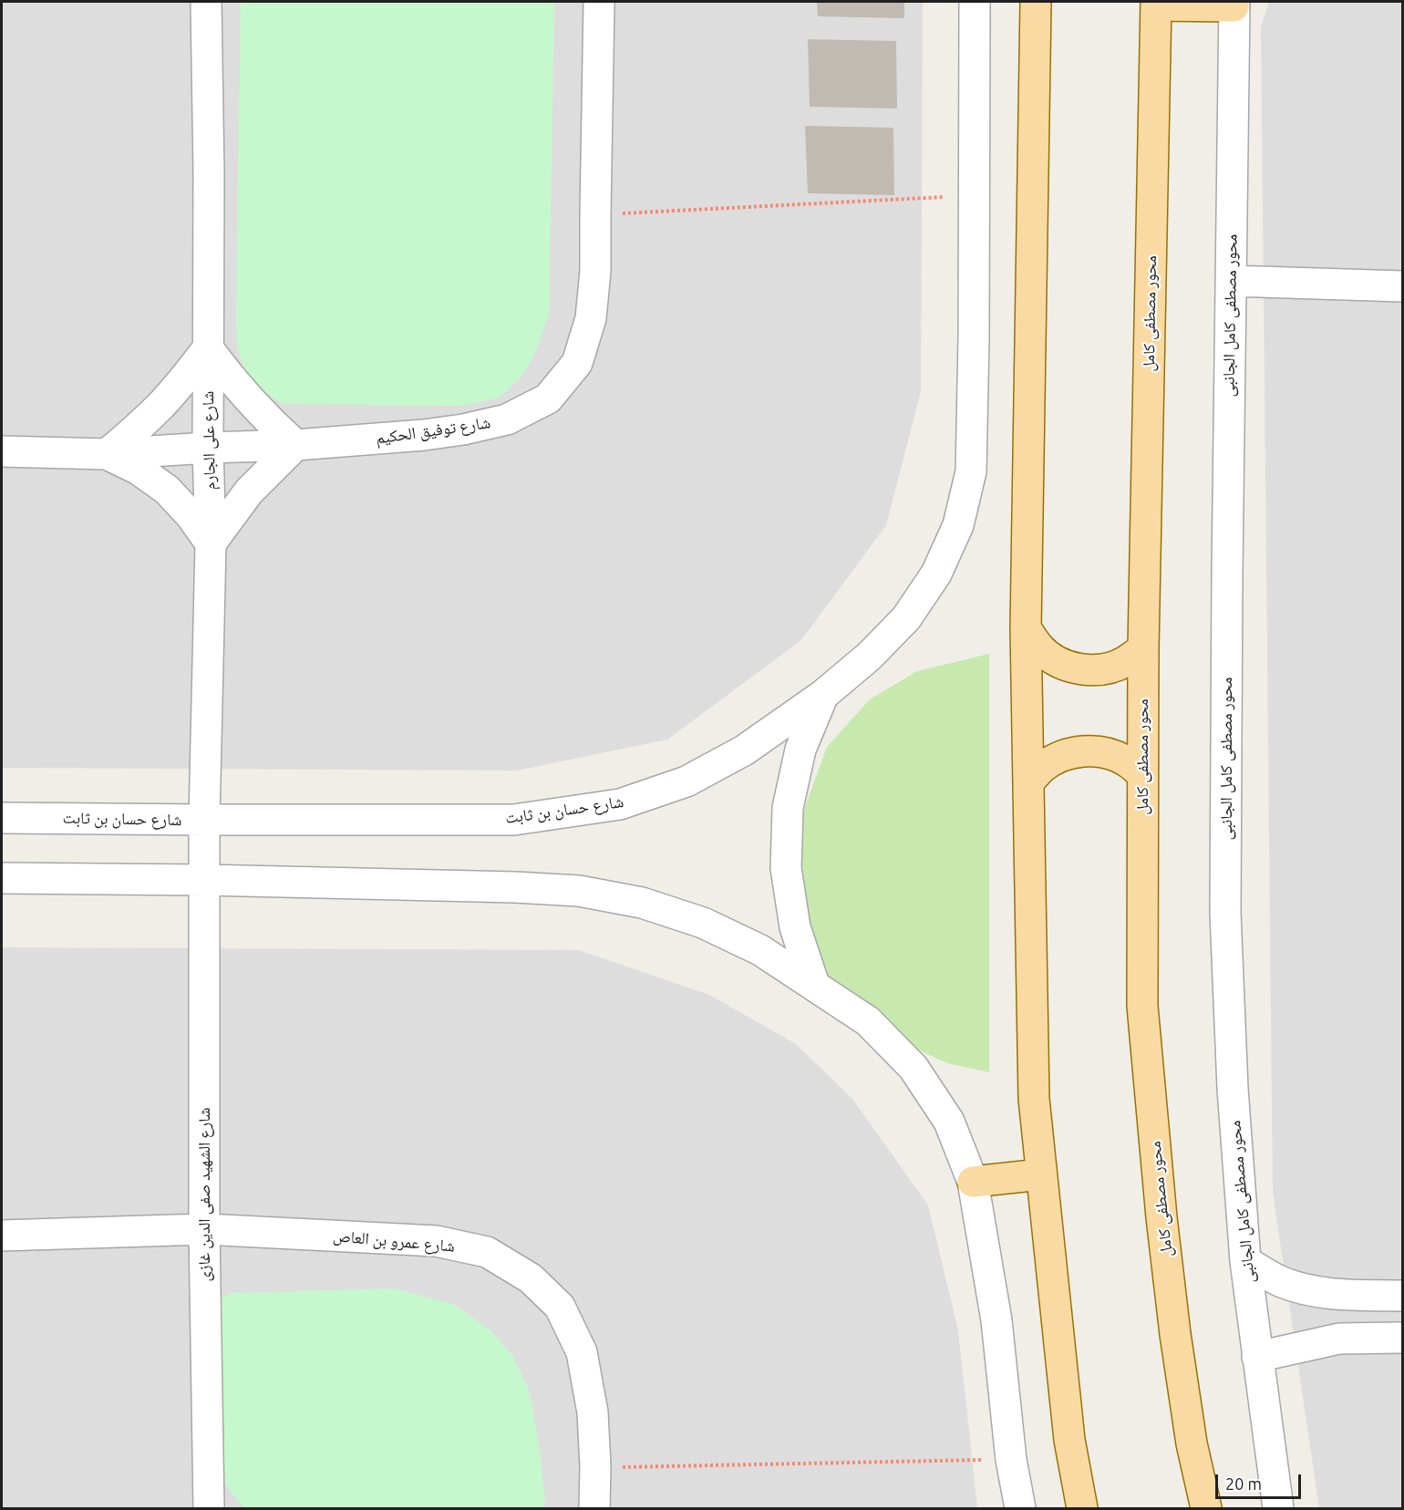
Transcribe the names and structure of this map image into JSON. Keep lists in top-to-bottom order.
{
  "streets": {
    "main road": ["محور مصطفى كامل"],
    "street": [
      "محور مصطفى كامل الجانبى",
      "شارع توفيق الحكيم",
      "شارع على الجارم",
      "شارع حسان بن ثابت",
      "شارع الشهيد صفى الدين غازى",
      "شارع عمرو بن العاص"
    ]
  },
  "crossings": [
    ["شارع توفيق الحكيم", "شارع على الجارم"],
    ["شارع على الجارم", "شارع حسان بن ثابت"],
    ["شارع على الجارم", "شارع الشهيد صفى الدين غازى"],
    ["شارع الشهيد صفى الدين غازى", "شارع عمرو بن العاص"]
  ],
  "scale_bar": "20 m"
}
